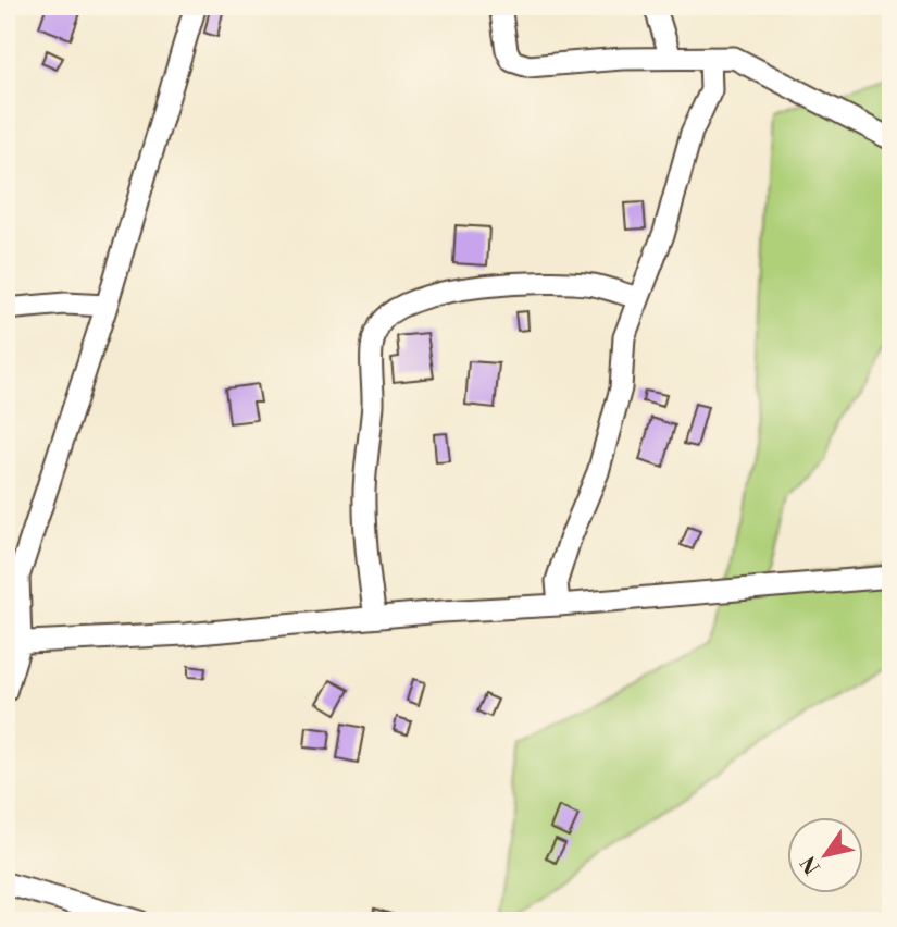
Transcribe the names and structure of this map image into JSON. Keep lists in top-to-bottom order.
{
  "north": "bottom left"
}
